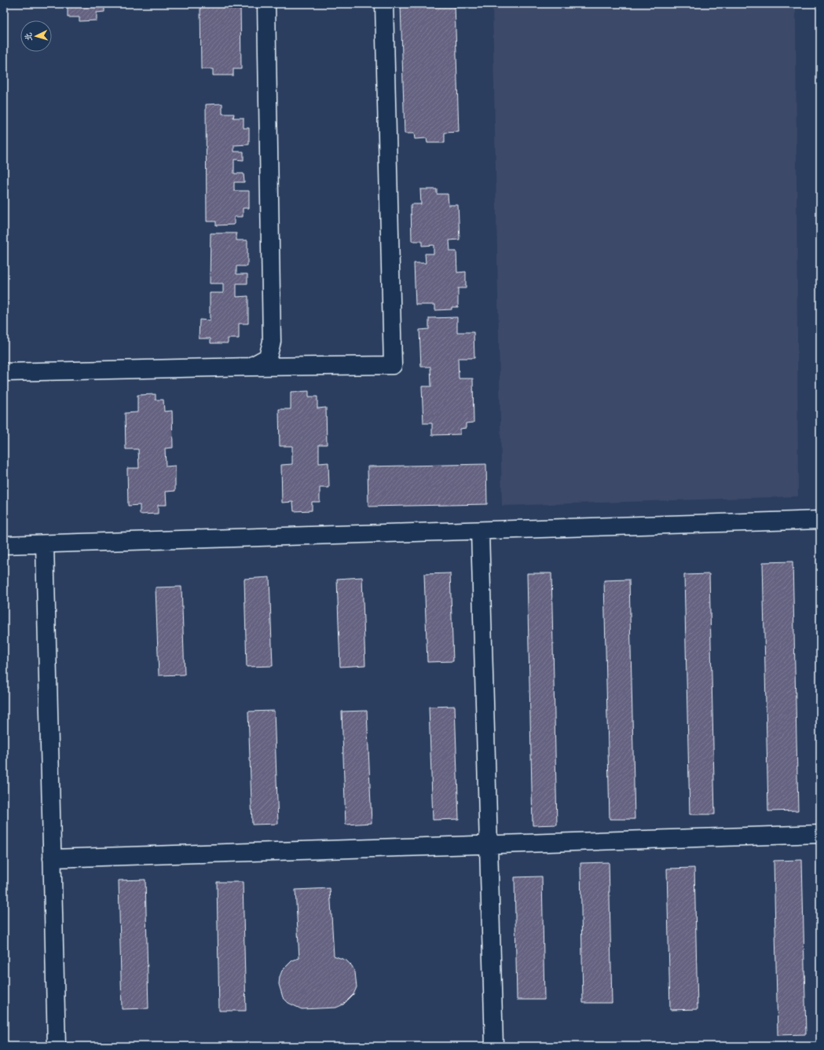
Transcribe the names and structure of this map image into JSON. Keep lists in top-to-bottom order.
{
  "north": "left"
}
